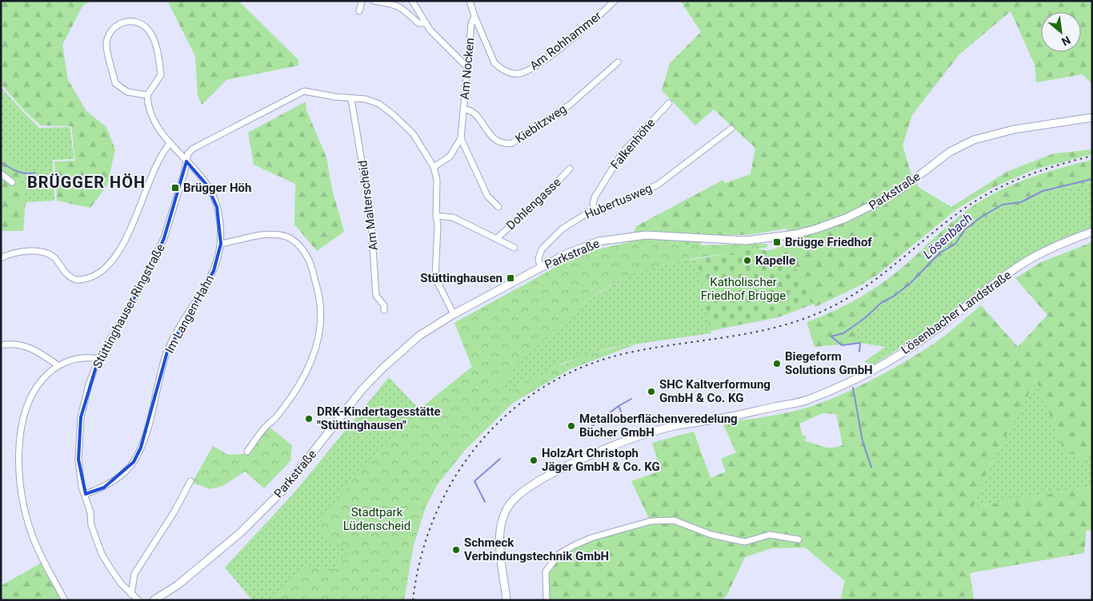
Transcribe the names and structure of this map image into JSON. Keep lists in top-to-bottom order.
{
  "streets": {
    "street": [
      "Am Rohhammer",
      "Am Nocken",
      "Kiebitzweg",
      "Falkenhöhe",
      "Parkstraße",
      "Hubertusweg",
      "Dohlengasse",
      "Am Malterscheid",
      "Stüttinghauser Ringstraße",
      "Lösenbacher Landstraße",
      "Im Langen Hahn"
    ]
  },
  "crossings": [
    ["Am Rohhammer", "Am Nocken"],
    ["Am Nocken", "Kiebitzweg"],
    ["Am Nocken", "Stüttinghauser Ringstraße"],
    ["Falkenhöhe", "Hubertusweg"],
    ["Parkstraße", "Hubertusweg"],
    ["Parkstraße", "Stüttinghauser Ringstraße"],
    ["Dohlengasse", "Stüttinghauser Ringstraße"],
    ["Am Malterscheid", "Stüttinghauser Ringstraße"],
    ["Stüttinghauser Ringstraße", "Im Langen Hahn"]
  ],
  "districts": ["BRÜGGER HÖH"],
  "water": ["Lösenbach"],
  "parks": ["Katholischer Friedhof Brügge", "Stadtpark Lüdenscheid"],
  "places": {
    "transit": ["Brügger Höh", "Brügge Friedhof", "Stüttinghausen"],
    "other": [
      "Kapelle",
      "Biegeform Solutions GmbH",
      "SHC Kaltverformung GmbH & Co. KG",
      "DRK-Kindertagesstätte \"Stüttinghausen\"",
      "Metalloberflächenveredelung Bücher GmbH",
      "HolzArt Christoph Jäger GmbH & Co. KG",
      "Schmeck Verbindungstechnik GmbH"
    ]
  },
  "north": "bottom right"
}
